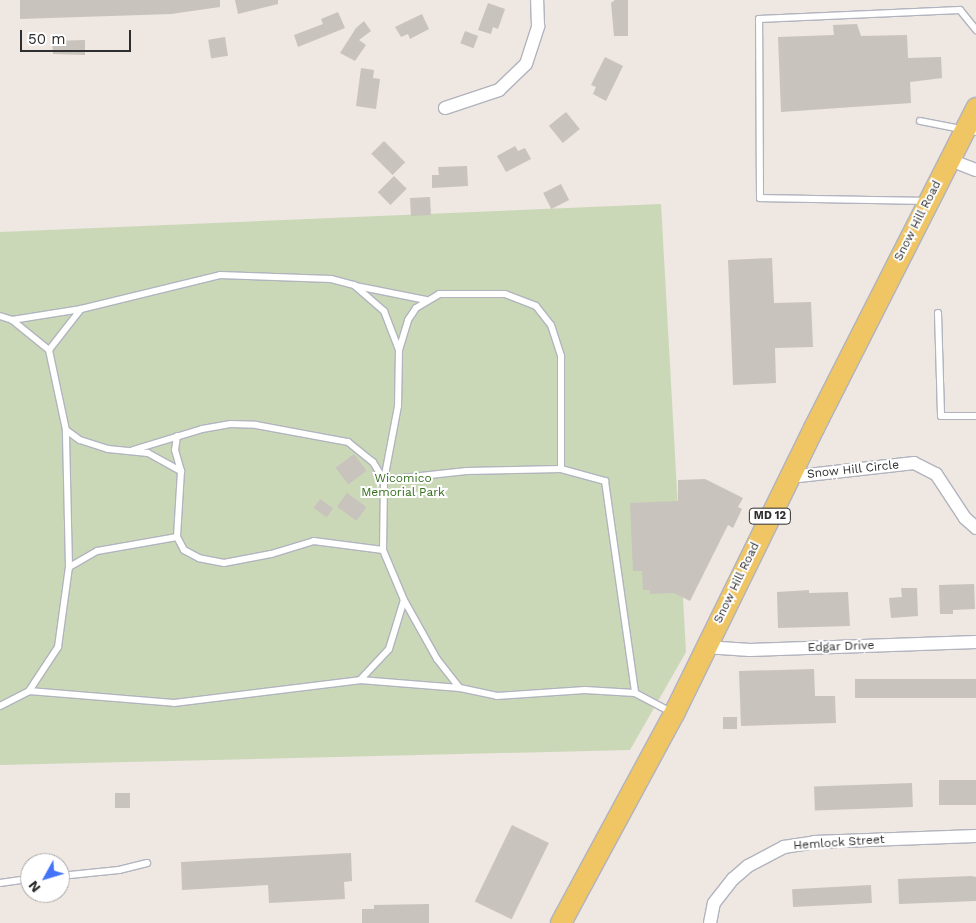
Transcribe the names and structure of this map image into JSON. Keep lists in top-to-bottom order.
{
  "streets": {
    "main road": ["Snow Hill Road", "MD 12"],
    "street": ["Snow Hill Circle", "Edgar Drive", "Hemlock Street"]
  },
  "crossings": [
    ["Snow Hill Road", "Snow Hill Circle"],
    ["Snow Hill Road", "Edgar Drive"]
  ],
  "parks": ["Wicomico Memorial Park"],
  "scale_bar": "50 m",
  "north": "bottom left"
}
